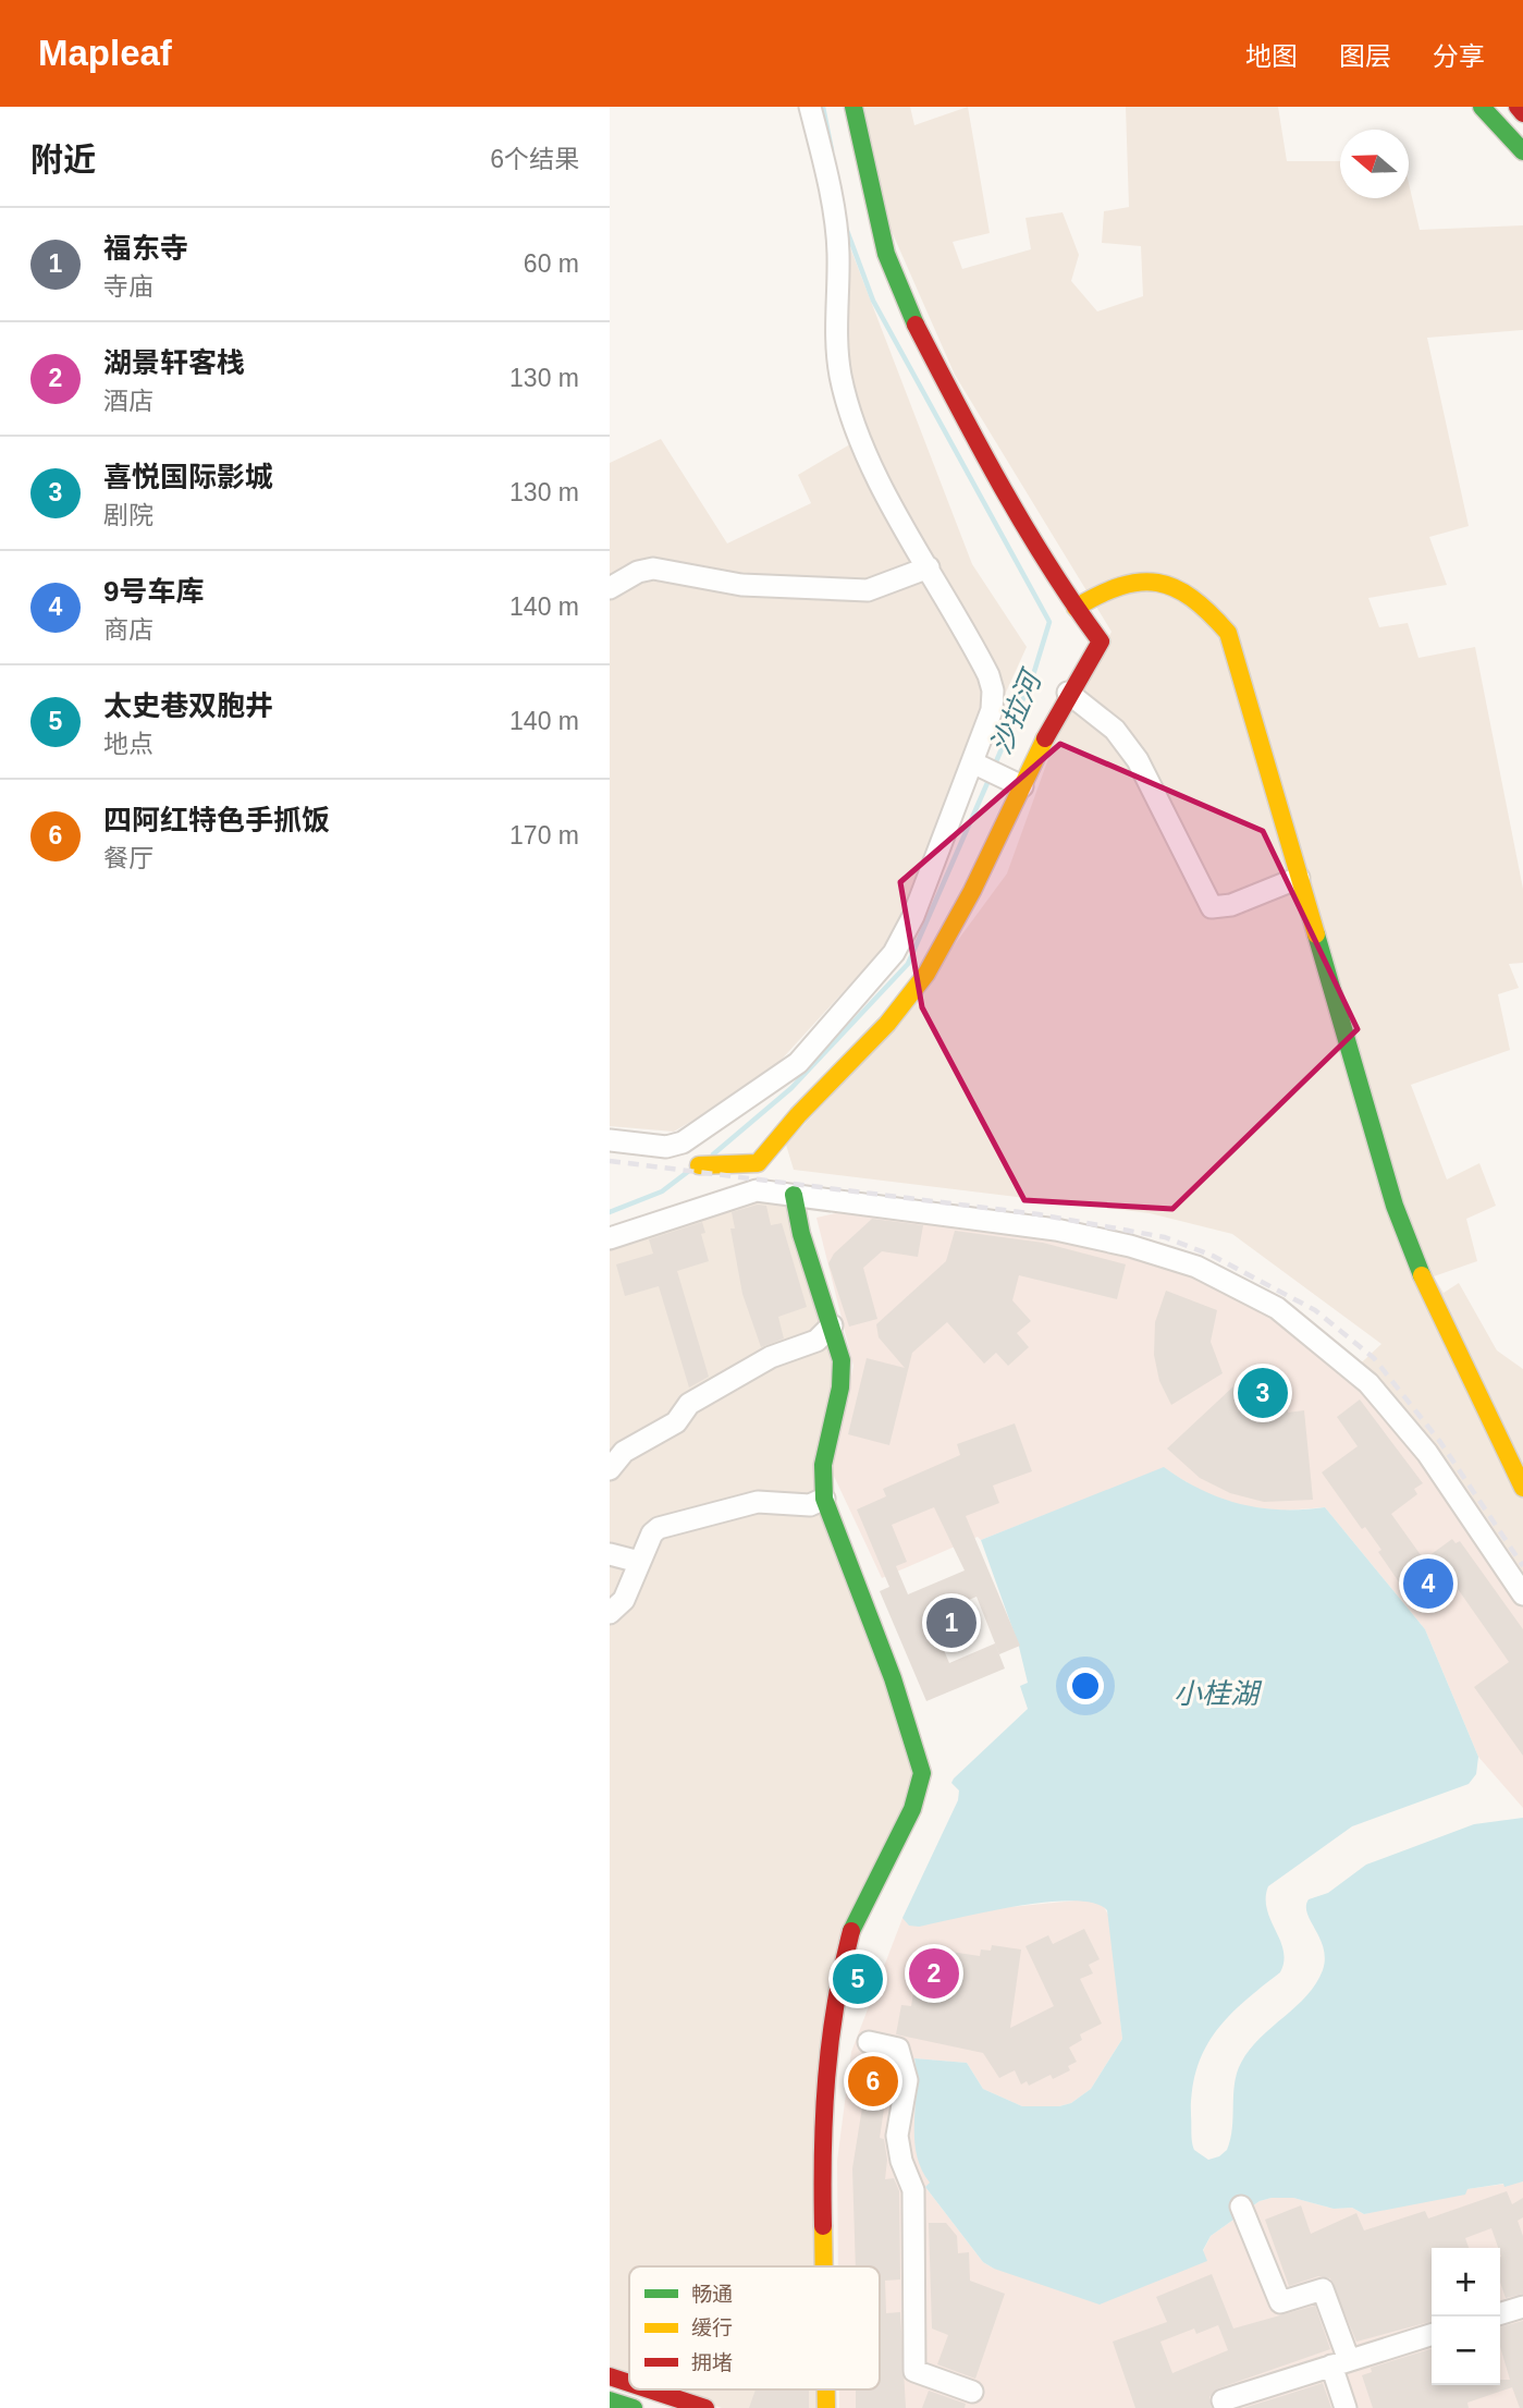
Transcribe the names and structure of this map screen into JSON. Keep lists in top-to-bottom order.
{
  "water": ["沙拉河", "小桂湖"],
  "legend": ["畅通", "缓行", "拥堵"],
  "north": "left",
  "page": {
    "header": "Mapleaf",
    "nav": ["地图", "图层", "分享"],
    "heading": ["附近", "6个结果"],
    "list": [
      {
        "mark": "1",
        "name": "福东寺",
        "note": "寺庙",
        "value": "60 m"
      },
      {
        "mark": "2",
        "name": "湖景轩客栈",
        "note": "酒店",
        "value": "130 m"
      },
      {
        "mark": "3",
        "name": "喜悦国际影城",
        "note": "剧院",
        "value": "130 m"
      },
      {
        "mark": "4",
        "name": "9号车库",
        "note": "商店",
        "value": "140 m"
      },
      {
        "mark": "5",
        "name": "太史巷双胞井",
        "note": "地点",
        "value": "140 m"
      },
      {
        "mark": "6",
        "name": "四阿红特色手抓饭",
        "note": "餐厅",
        "value": "170 m"
      }
    ],
    "pins": [
      "3",
      "4",
      "1",
      "2",
      "5",
      "6"
    ],
    "map_buttons": ["+", "−"]
  }
}
